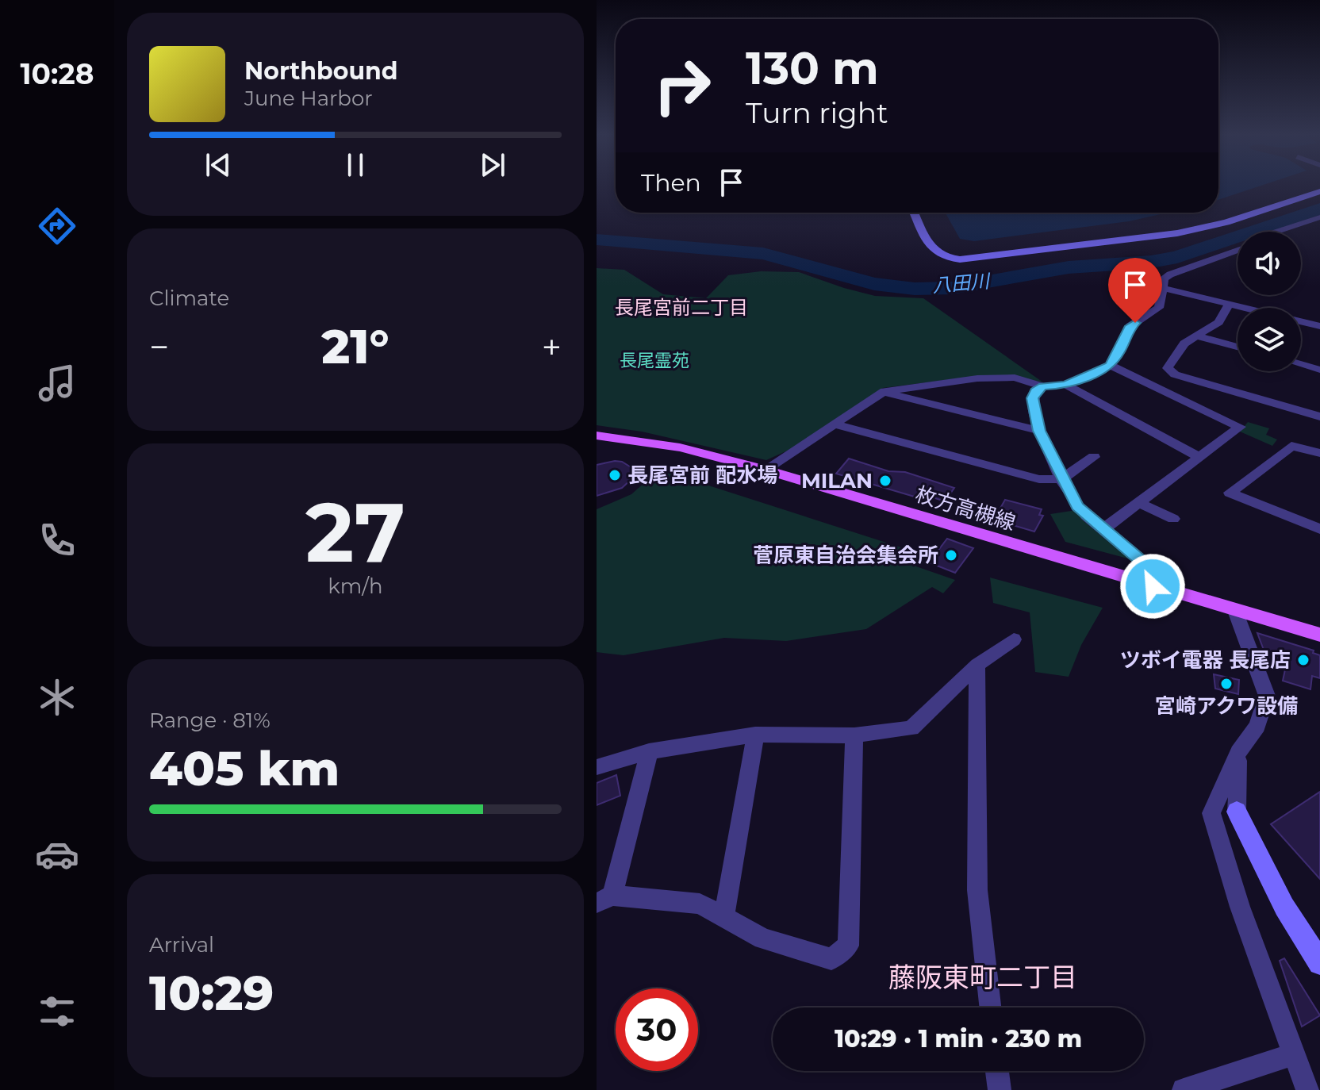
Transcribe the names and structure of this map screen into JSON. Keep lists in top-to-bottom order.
{
  "streets": {
    "main road": ["枚方高槻線"]
  },
  "districts": ["長尾宮前二丁目", "藤阪東町二丁目"],
  "water": ["八田川"],
  "parks": ["長尾霊苑"],
  "places": [
    "長尾宮前 配水場",
    "MILAN",
    "菅原東自治会集会所",
    "ツボイ電器 長尾店",
    "宮崎アクワ設備"
  ],
  "page": {
    "tabs": "10:28",
    "turn": ["130 m", "Turn right"],
    "song": ["Northbound", "June Harbor"],
    "then": "Then",
    "tile": [
      "Climate",
      ["27", "km/h"],
      ["Range · 81%", "405 km"],
      ["Arrival", "10:29"]
    ],
    "heat": ["−", "21°", "+"],
    "limit": "30",
    "trip": "10:29 · 1 min · 230 m"
  }
}
